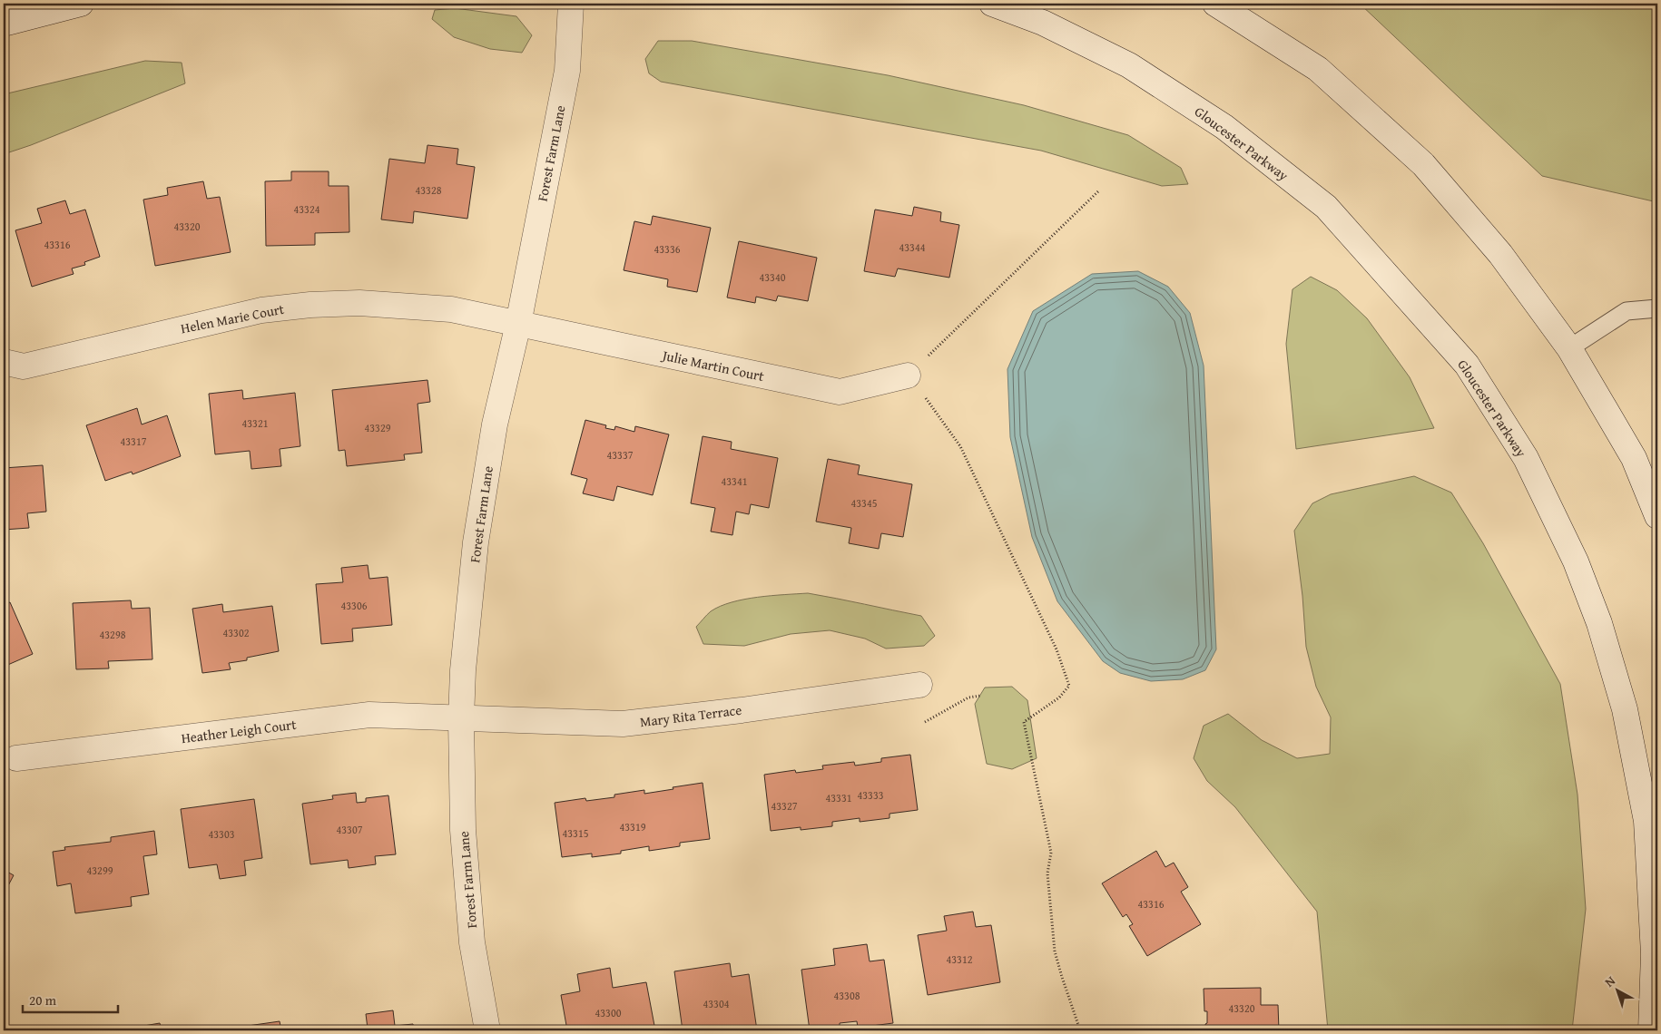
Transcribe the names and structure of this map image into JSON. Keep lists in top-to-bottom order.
{
  "streets": {
    "street": [
      "Gloucester Parkway",
      "Forest Farm Lane",
      "Helen Marie Court",
      "Julie Martin Court",
      "Mary Rita Terrace",
      "Heather Leigh Court"
    ]
  },
  "crossings": [
    ["Forest Farm Lane", "Helen Marie Court"],
    ["Forest Farm Lane", "Julie Martin Court"],
    ["Forest Farm Lane", "Mary Rita Terrace"],
    ["Forest Farm Lane", "Heather Leigh Court"],
    ["Helen Marie Court", "Julie Martin Court"],
    ["Mary Rita Terrace", "Heather Leigh Court"]
  ],
  "house_numbers": [
    "43328",
    "43324",
    "43320",
    "43316",
    "43344",
    "43336",
    "43340",
    "43321",
    "43329",
    "43317",
    "43337",
    "43341",
    "43345",
    "43306",
    "43302",
    "43298",
    "43333",
    "43331",
    "43327",
    "43319",
    "43307",
    "43315",
    "43303",
    "43299",
    "43316",
    "43312",
    "43308",
    "43304",
    "43320",
    "43300"
  ],
  "scale_bar": "20 m",
  "north": "top left"
}
